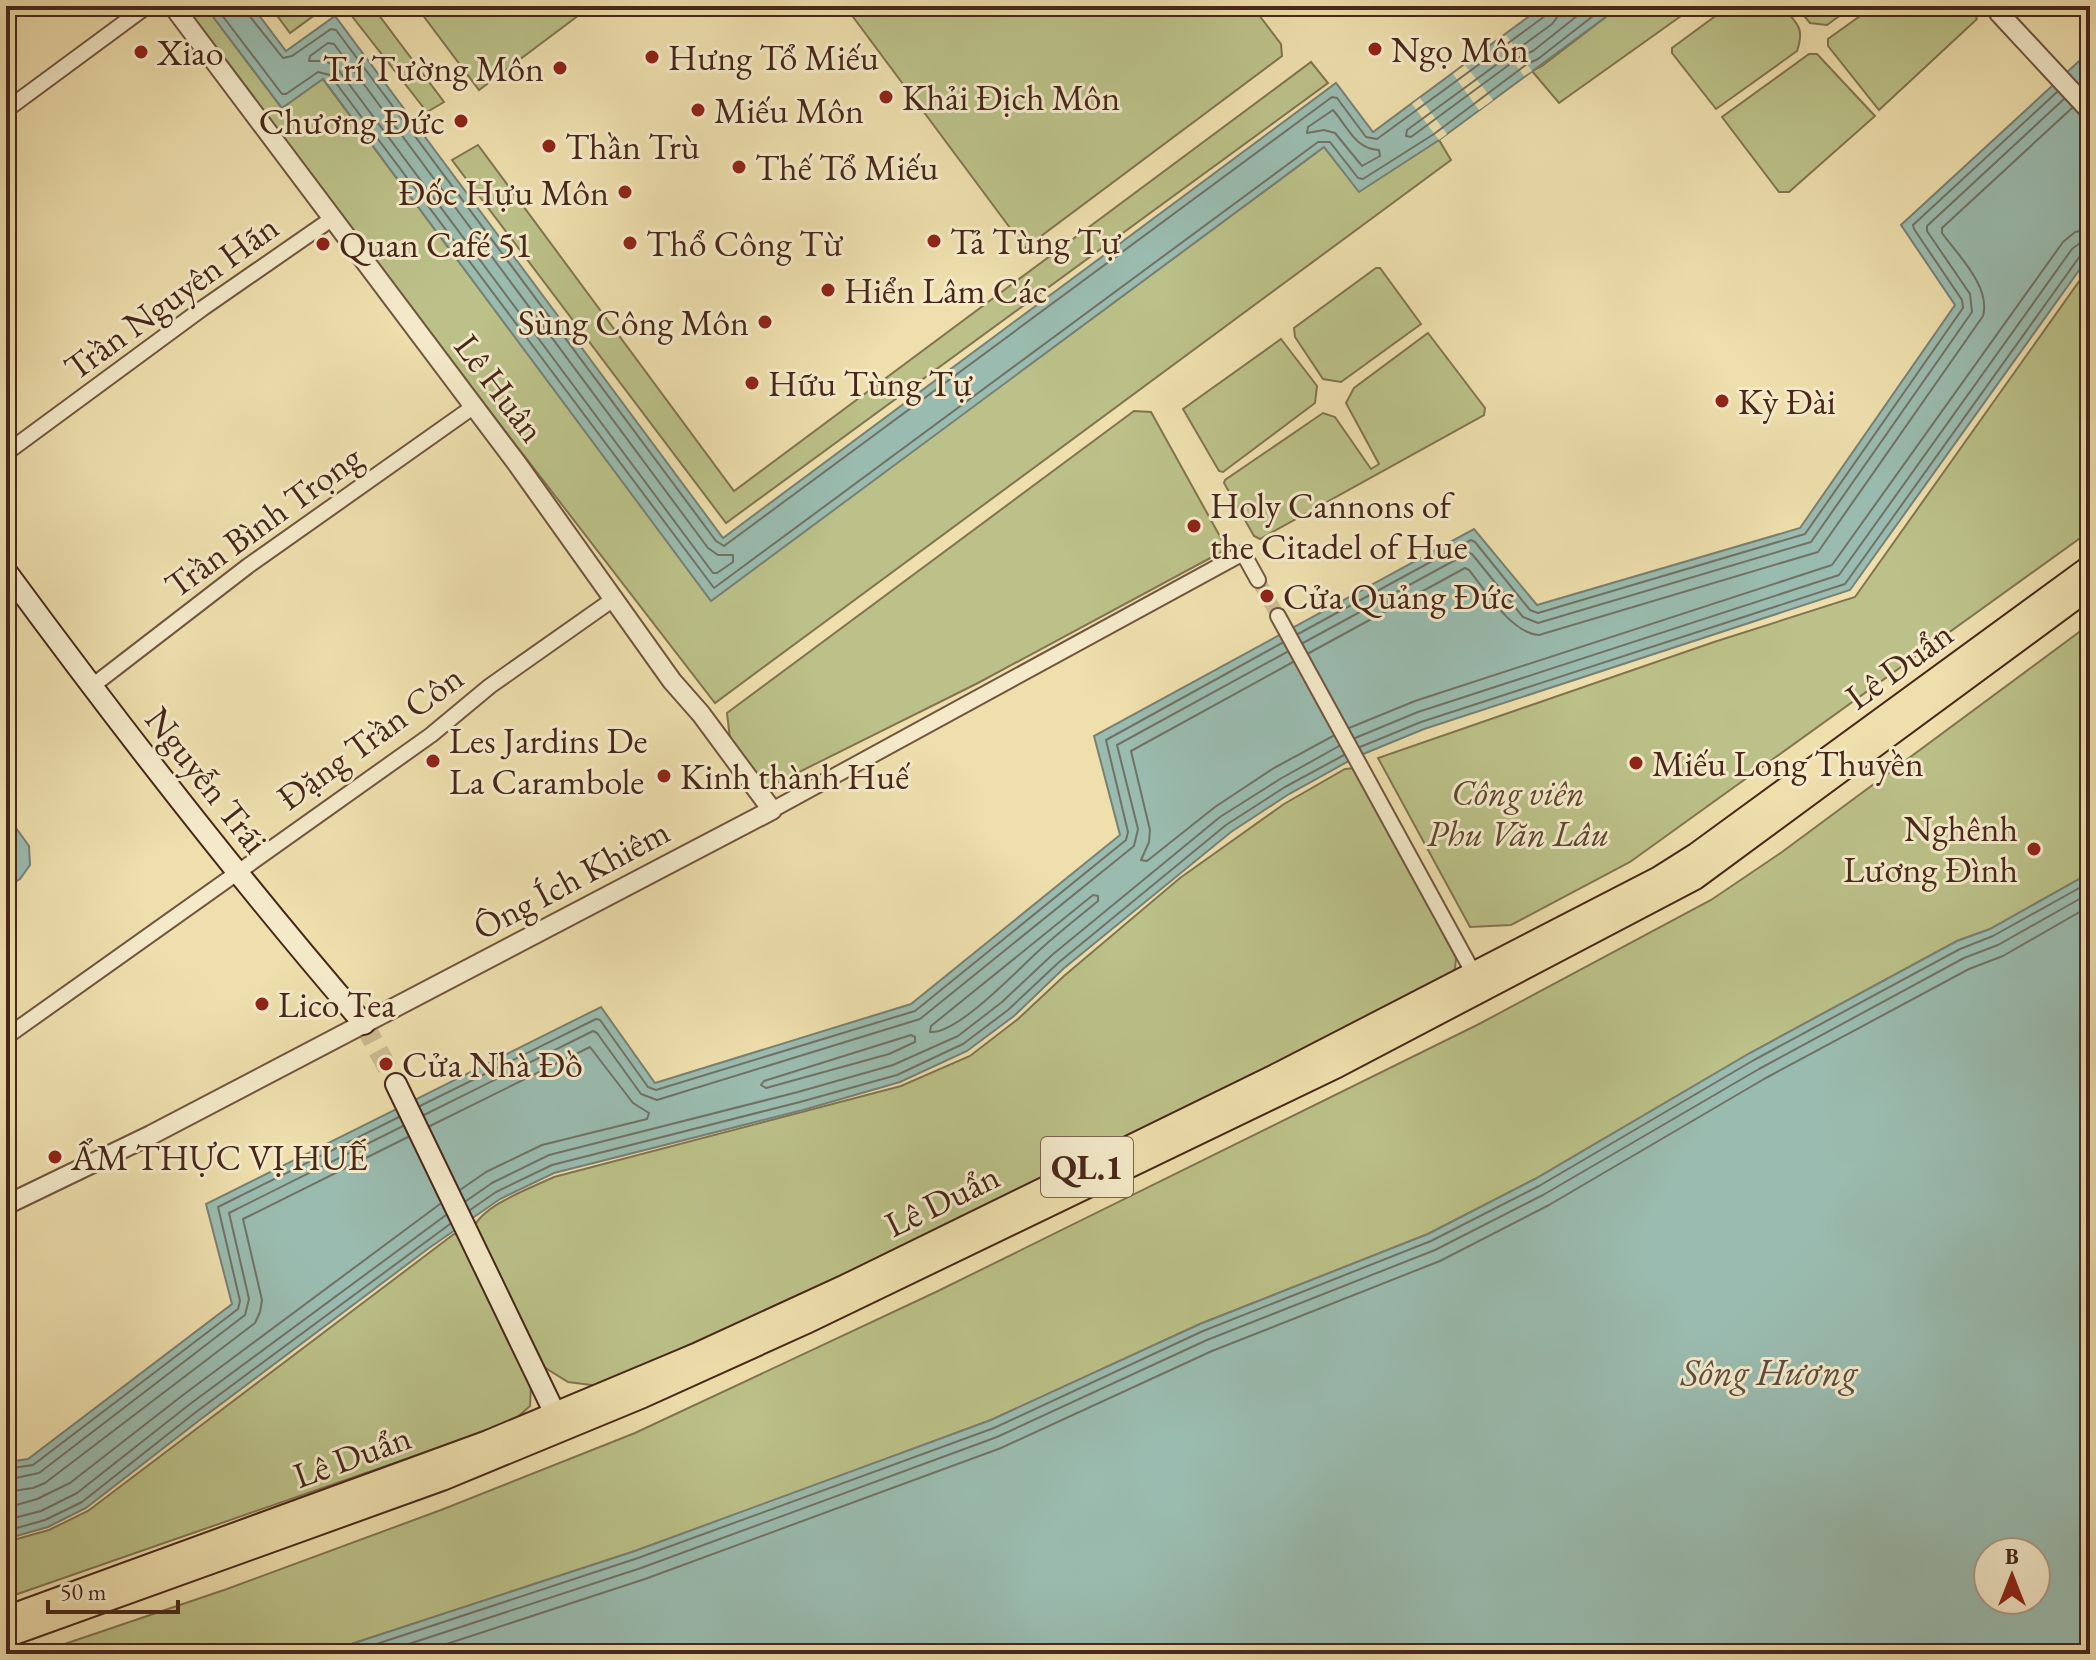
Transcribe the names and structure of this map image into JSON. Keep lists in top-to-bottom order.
{
  "streets": {
    "main road": ["Lê Duẩn", "Nguyễn Trãi", "QL.1"],
    "street": [
      "Trần Nguyên Hãn",
      "Lê Huân",
      "Trần Bình Trọng",
      "Đặng Trần Côn",
      "Ông Ích Khiêm"
    ]
  },
  "crossings": [
    ["Trần Nguyên Hãn", "Lê Huân"],
    ["Lê Huân", "Trần Bình Trọng"],
    ["Lê Huân", "Đặng Trần Côn"],
    ["Lê Huân", "Ông Ích Khiêm"],
    ["Trần Bình Trọng", "Nguyễn Trãi"],
    ["Đặng Trần Côn", "Nguyễn Trãi"],
    ["Nguyễn Trãi", "Ông Ích Khiêm"]
  ],
  "water": ["Sông Hương"],
  "parks": ["Công viên Phu Văn Lâu"],
  "places": [
    "Ngọ Môn",
    "Xiao",
    "Hưng Tổ Miếu",
    "Trí Tường Môn",
    "Khải Địch Môn",
    "Miếu Môn",
    "Chương Đức",
    "Thần Trù",
    "Thế Tổ Miếu",
    "Đốc Hựu Môn",
    "Tả Tùng Tự",
    "Thổ Công Từ",
    "Quan Café 51",
    "Hiển Lâm Các",
    "Sùng Công Môn",
    "Hữu Tùng Tự",
    "Kỳ Đài",
    "Holy Cannons of the Citadel of Hue",
    "Cửa Quảng Đức",
    "Les Jardins De La Carambole",
    "Miếu Long Thuyền",
    "Kinh thành Huế",
    "Nghênh Lương Đình",
    "Lico Tea",
    "Cửa Nhà Đồ",
    "ẨM THỰC VỊ HUẾ"
  ],
  "scale_bar": "50 m",
  "north": "top"
}
